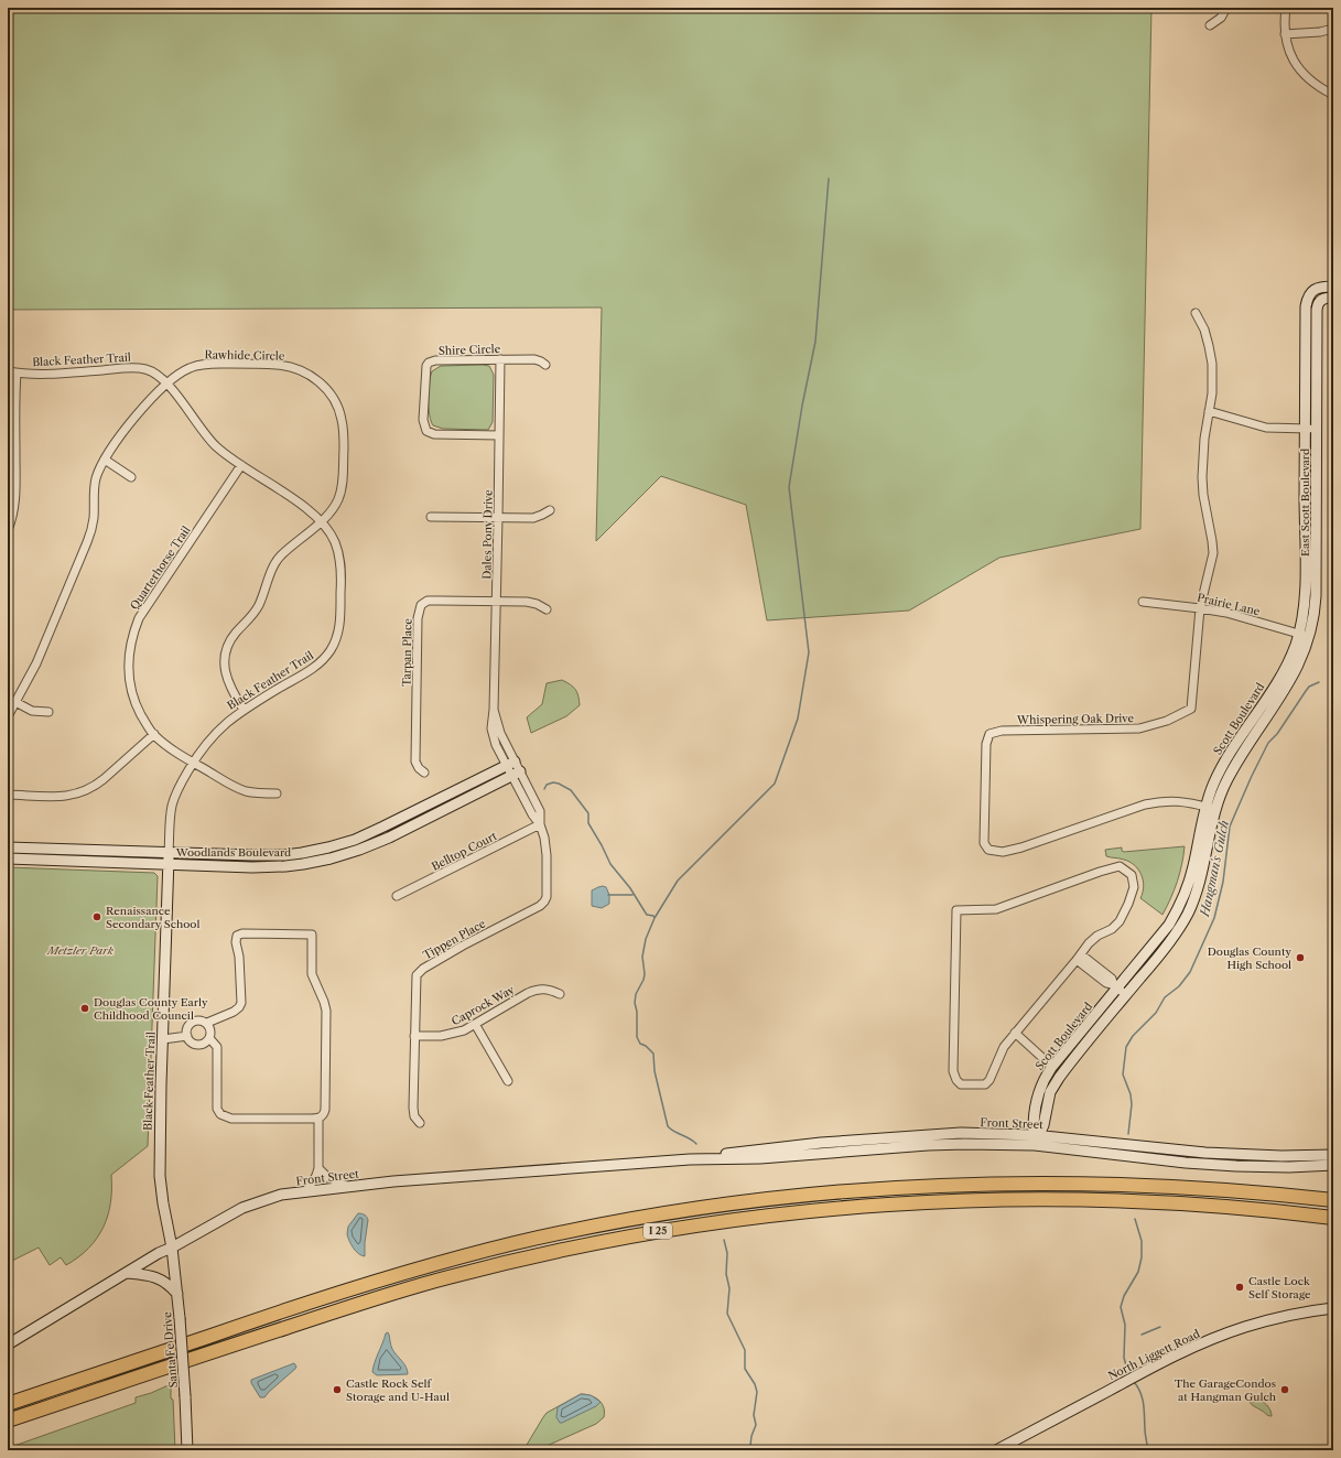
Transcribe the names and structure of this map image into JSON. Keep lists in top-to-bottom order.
{
  "streets": {
    "highway": ["I 25"],
    "street": [
      "Shire Circle",
      "Rawhide Circle",
      "Black Feather Trail",
      "East Scott Boulevard",
      "Dales Pony Drive",
      "Quarterhorse Trail",
      "Prairie Lane",
      "Tarpan Place",
      "Whispering Oak Drive",
      "Scott Boulevard",
      "Belltop Court",
      "Woodlands Boulevard",
      "Tippen Place",
      "Caprock Way",
      "Front Street",
      "Santa Fe Drive",
      "North Liggett Road"
    ]
  },
  "crossings": [
    ["Shire Circle", "Dales Pony Drive"],
    ["Rawhide Circle", "Black Feather Trail"],
    ["Black Feather Trail", "Quarterhorse Trail"],
    ["Black Feather Trail", "Woodlands Boulevard"],
    ["Black Feather Trail", "Front Street"],
    ["Black Feather Trail", "Santa Fe Drive"],
    ["East Scott Boulevard", "Prairie Lane"],
    ["East Scott Boulevard", "Scott Boulevard"],
    ["Dales Pony Drive", "Tarpan Place"],
    ["Dales Pony Drive", "Woodlands Boulevard"],
    ["Dales Pony Drive", "Tippen Place"],
    ["Prairie Lane", "Whispering Oak Drive"],
    ["Prairie Lane", "Scott Boulevard"],
    ["Whispering Oak Drive", "Scott Boulevard"],
    ["Scott Boulevard", "Front Street"],
    ["Belltop Court", "Tippen Place"],
    ["Woodlands Boulevard", "Tippen Place"],
    ["Tippen Place", "Caprock Way"],
    ["Front Street", "Santa Fe Drive"]
  ],
  "water": ["Hangman's Gulch"],
  "parks": ["Metzler Park"],
  "places": [
    "Renaissance Secondary School",
    "Douglas County High School",
    "Douglas County Early Childhood Council",
    "Castle Lock Self Storage",
    "Castle Rock Self Storage and U-Haul",
    "The GarageCondos at Hangman Gulch"
  ]
}
